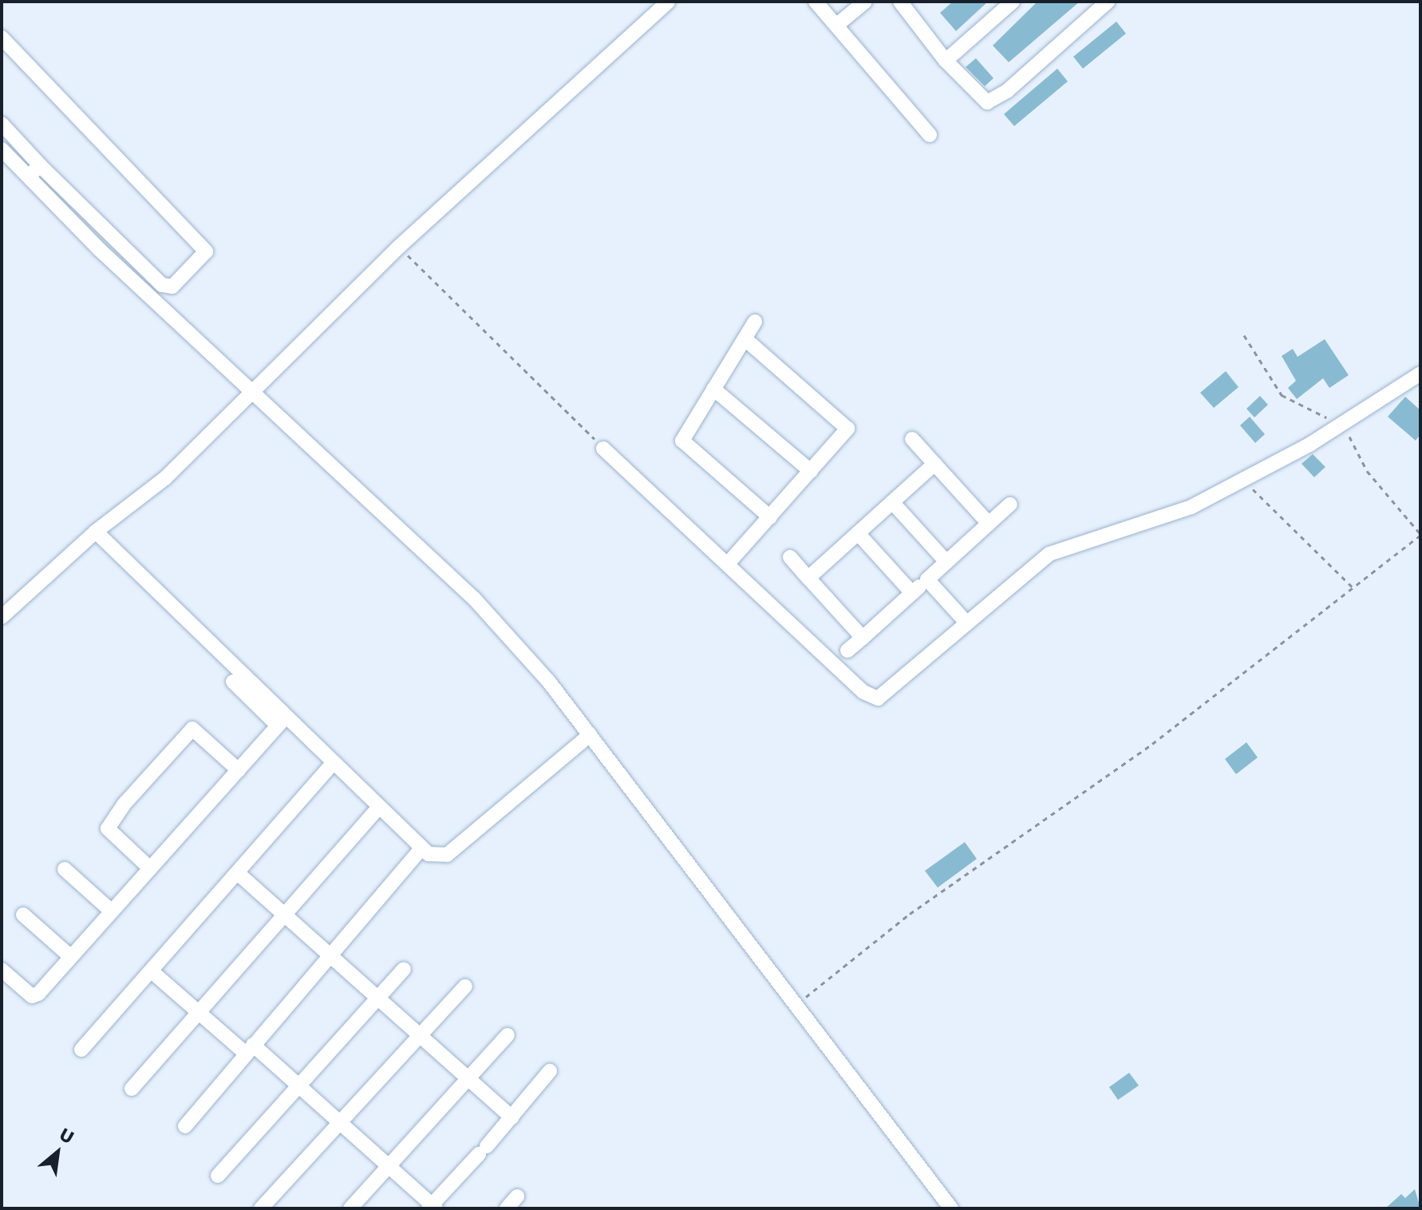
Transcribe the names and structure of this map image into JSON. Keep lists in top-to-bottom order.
{
  "north": "top right"
}
